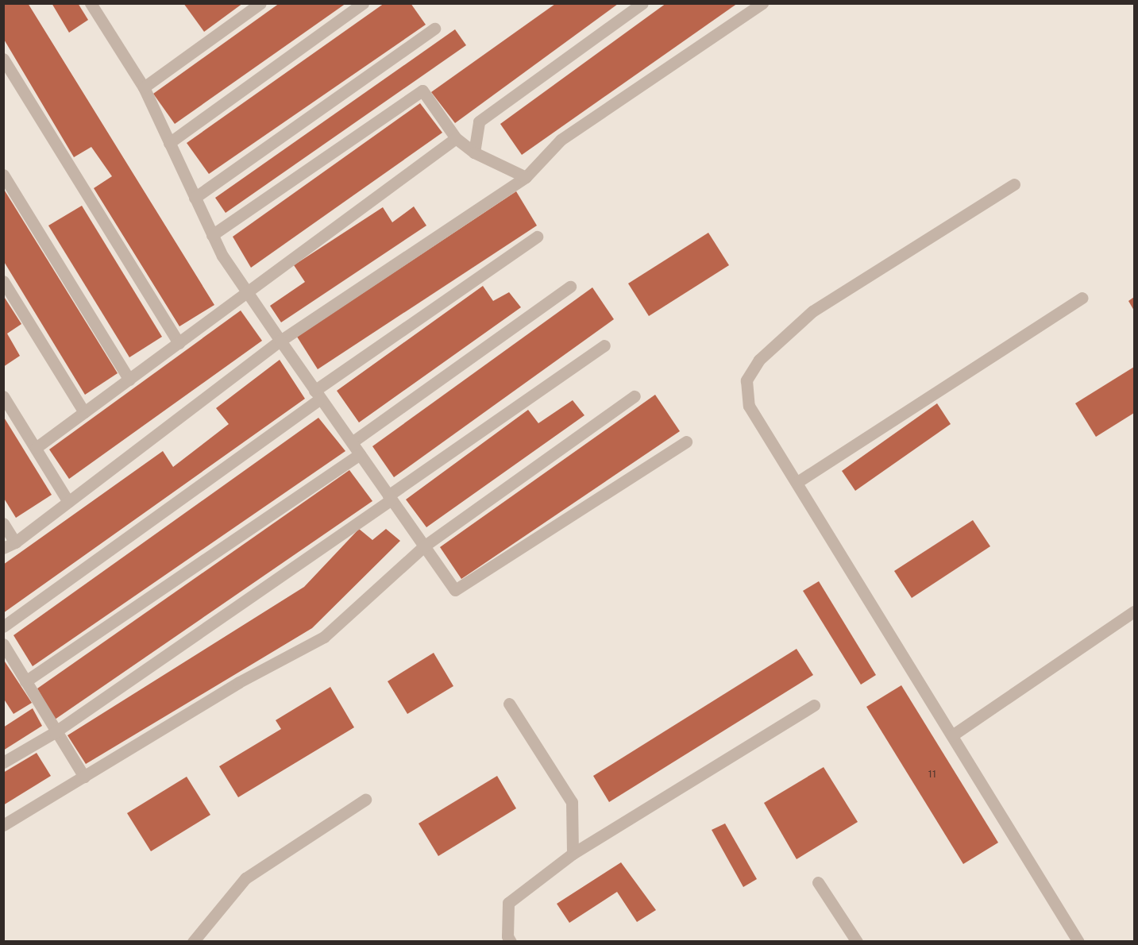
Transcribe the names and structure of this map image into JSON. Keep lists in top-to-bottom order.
{
  "house_numbers": ["11"]
}
